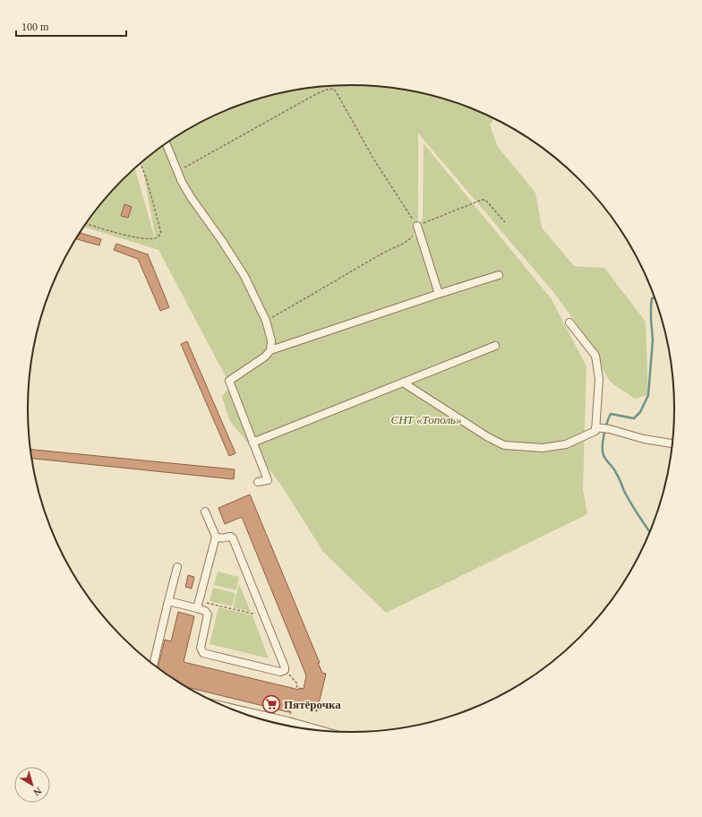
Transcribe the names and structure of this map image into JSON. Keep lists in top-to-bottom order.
{
  "parks": ["СНТ «Тополь»"],
  "places": {
    "supermarket": ["Пятёрочка"]
  },
  "scale_bar": "100 m",
  "north": "bottom right"
}
